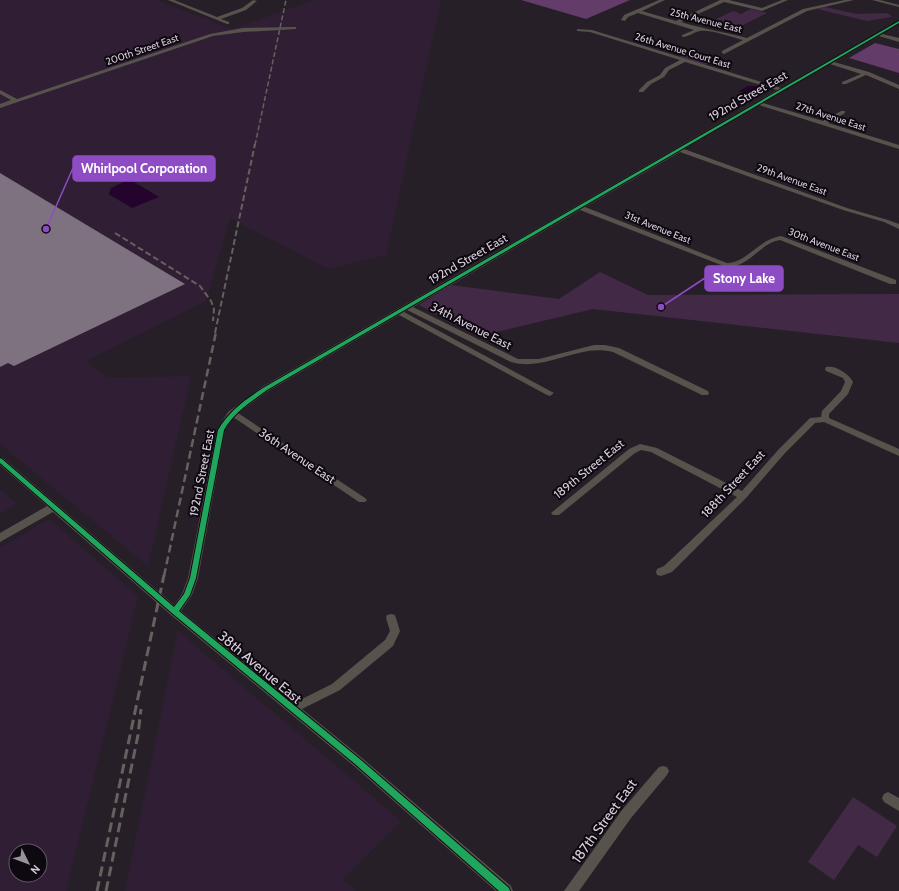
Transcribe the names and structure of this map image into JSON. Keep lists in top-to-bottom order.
{
  "streets": {
    "street": [
      "25th Avenue East",
      "200th Street East",
      "26th Avenue Court East",
      "192nd Street East",
      "27th Avenue East",
      "29th Avenue East",
      "31st Avenue East",
      "30th Avenue East",
      "34th Avenue East",
      "36th Avenue East",
      "189th Street East",
      "188th Street East",
      "38th Avenue East",
      "187th Street East"
    ]
  },
  "crossings": [
    ["26th Avenue Court East", "192nd Street East"],
    ["192nd Street East", "27th Avenue East"],
    ["192nd Street East", "29th Avenue East"],
    ["192nd Street East", "31st Avenue East"],
    ["192nd Street East", "34th Avenue East"],
    ["192nd Street East", "36th Avenue East"],
    ["192nd Street East", "38th Avenue East"],
    ["31st Avenue East", "30th Avenue East"],
    ["189th Street East", "188th Street East"]
  ],
  "places": ["Whirlpool Corporation", "Stony Lake"],
  "north": "bottom right"
}
